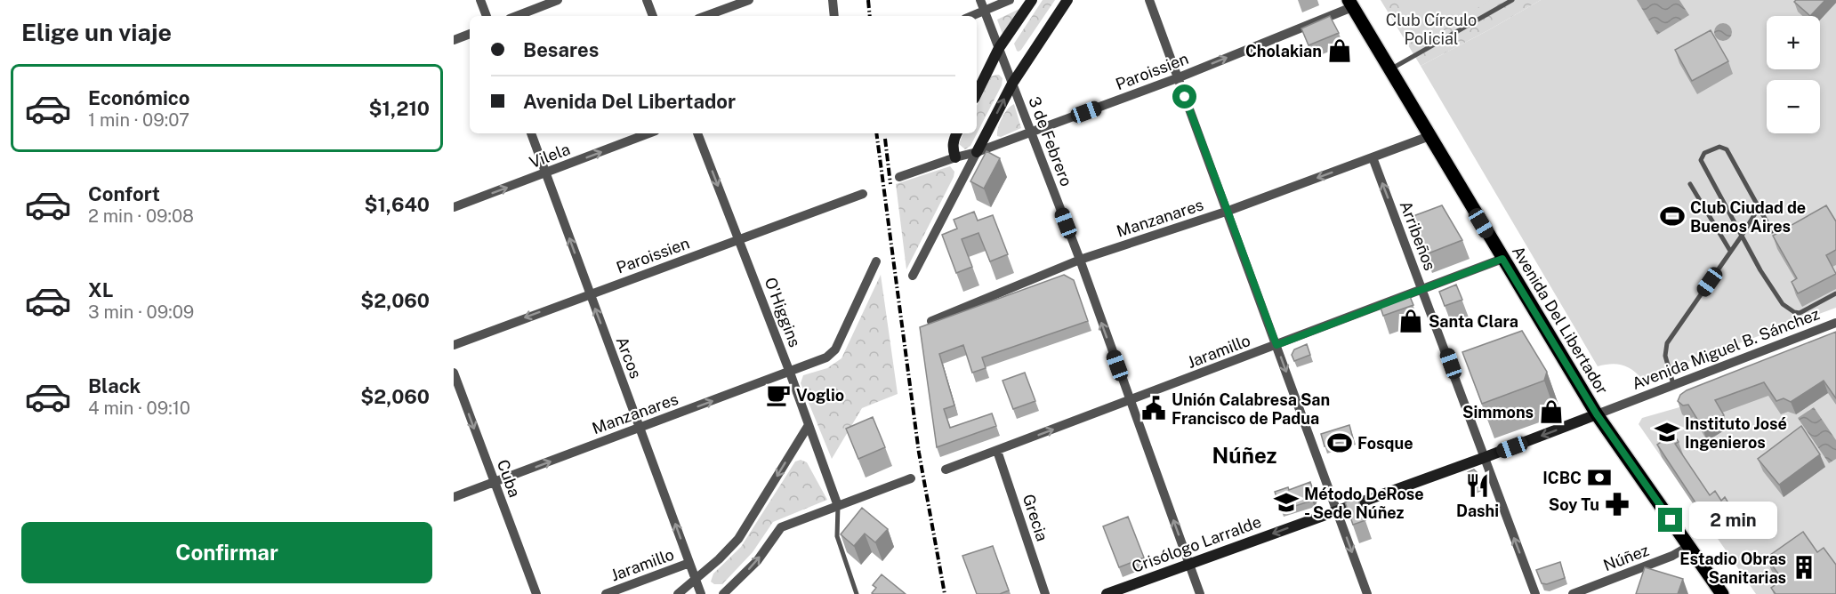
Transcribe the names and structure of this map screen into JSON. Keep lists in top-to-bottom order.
{
  "streets": {
    "main road": ["Avenida Del Libertador"],
    "street": [
      "Paroissien",
      "3 de Febrero",
      "Vilela",
      "Manzanares",
      "Arribeños",
      "O'Higgins",
      "Avenida Miguel B. Sánchez",
      "Jaramillo",
      "Arcos",
      "Cuba",
      "Grecia",
      "Crisólogo Larralde",
      "Núñez"
    ]
  },
  "crossings": [
    ["Paroissien", "3 de Febrero"],
    ["Paroissien", "O'Higgins"],
    ["Paroissien", "Avenida Del Libertador"],
    ["Paroissien", "Arcos"],
    ["3 de Febrero", "Manzanares"],
    ["3 de Febrero", "Jaramillo"],
    ["3 de Febrero", "Crisólogo Larralde"],
    ["Vilela", "Arcos"],
    ["Manzanares", "Arribeños"],
    ["Manzanares", "O'Higgins"],
    ["Manzanares", "Avenida Del Libertador"],
    ["Manzanares", "Arcos"],
    ["Manzanares", "Cuba"],
    ["Arribeños", "Jaramillo"],
    ["Arribeños", "Crisólogo Larralde"],
    ["Avenida Del Libertador", "Avenida Miguel B. Sánchez"],
    ["Avenida Del Libertador", "Jaramillo"],
    ["Avenida Del Libertador", "Crisólogo Larralde"],
    ["Avenida Del Libertador", "Núñez"],
    ["Avenida Miguel B. Sánchez", "Crisólogo Larralde"],
    ["Jaramillo", "Arcos"],
    ["Jaramillo", "Grecia"]
  ],
  "one_way": [
    "3 de Febrero",
    "Vilela",
    "Arribeños",
    "Arcos",
    "Cuba",
    "Crisólogo Larralde"
  ],
  "districts": ["Núñez"],
  "parks": ["Club Círculo Policial"],
  "places": {
    "shop": ["Cholakian", "Santa Clara", "Simmons"],
    "sports": ["Club Ciudad de Buenos Aires", "Fosque"],
    "cafe": ["Voglio"],
    "public building": ["Unión Calabresa San Francisco de Padua"],
    "school or university": ["Instituto José Ingenieros", "Método DeRose - Sede Núñez"],
    "bank": ["ICBC"],
    "restaurant": ["Dashi"],
    "pharmacy": ["Soy Tu"],
    "building": ["Estadio Obras Sanitarias"]
  },
  "page": {
    "heading": "Elige un viaje",
    "map_buttons": ["+", "−"],
    "banner": ["Besares", "Avenida Del Libertador"],
    "list": [
      {
        "name": "Económico",
        "note": "1 min · 09:07",
        "value": "$1,210"
      },
      {
        "name": "Confort",
        "note": "2 min · 09:08",
        "value": "$1,640"
      },
      {
        "name": "XL",
        "note": "3 min · 09:09",
        "value": "$2,060"
      },
      {
        "name": "Black",
        "note": "4 min · 09:10",
        "value": "$2,060"
      }
    ],
    "bubble": "2 min",
    "buttons": "Confirmar"
  }
}
